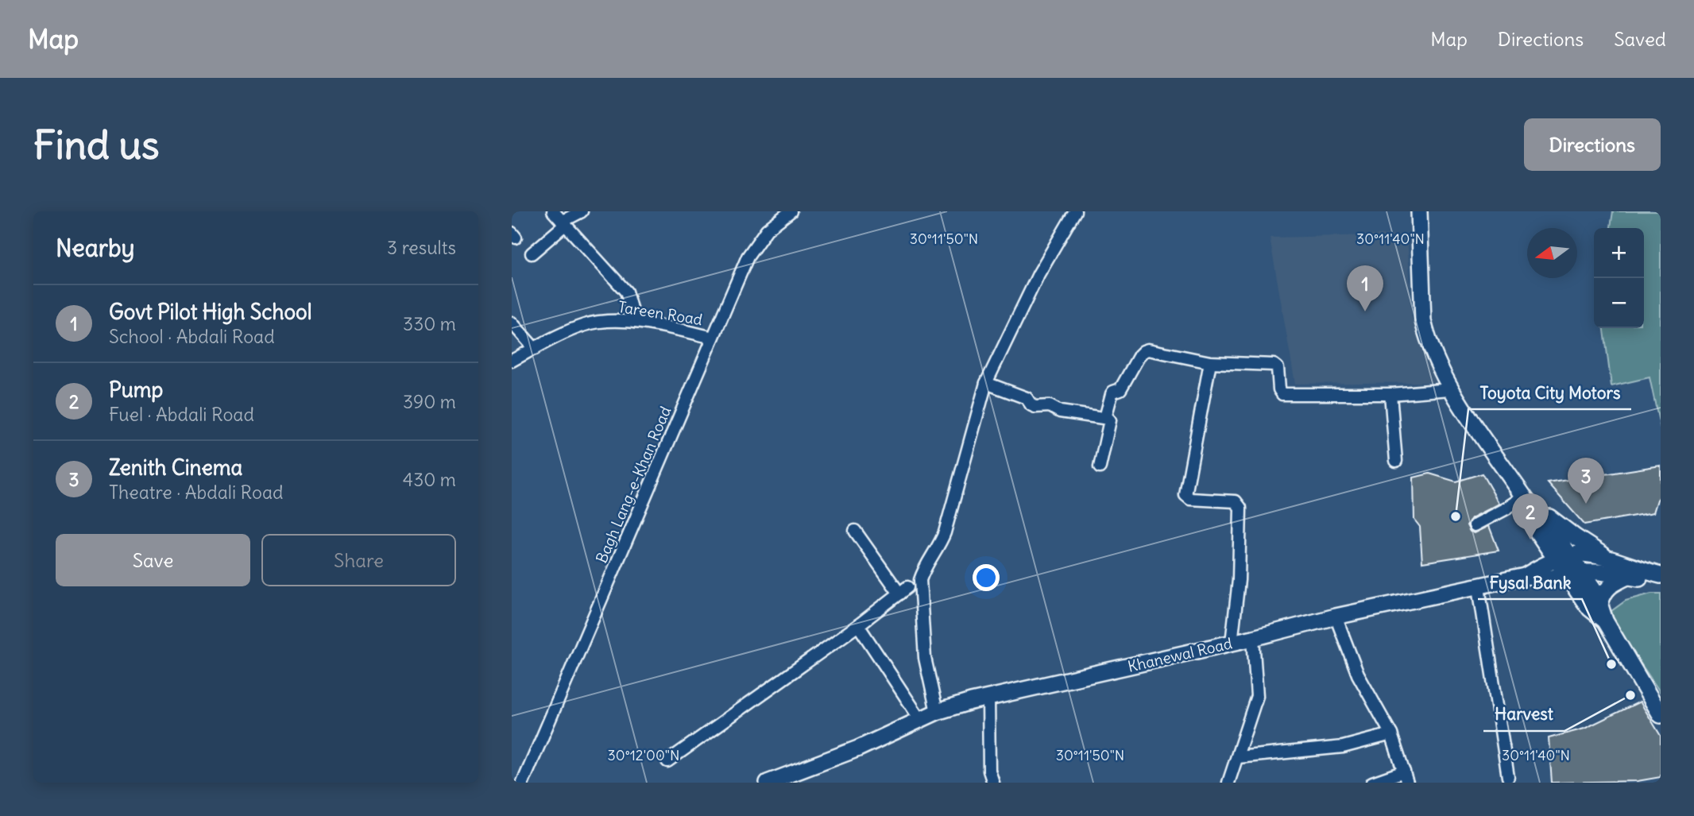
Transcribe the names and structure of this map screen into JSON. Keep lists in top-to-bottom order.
{
  "streets": {
    "main road": ["Khanewal Road"],
    "street": ["Tareen Road", "Bagh Lang-e-Khan Road"]
  },
  "crossings": [
    ["Tareen Road", "Bagh Lang-e-Khan Road"]
  ],
  "places": ["Toyota City Motors", "Fysal Bank", "Harvest"],
  "north": "left",
  "page": {
    "header": "Map",
    "nav": ["Map", "Directions", "Saved"],
    "buttons": [
      "Directions",
      ["Save", "Share"]
    ],
    "title": "Find us",
    "heading": ["Nearby", "3 results"],
    "map_buttons": ["+", "−"],
    "pins": ["1", "3", "2"],
    "list": [
      {
        "mark": "1",
        "name": "Govt Pilot High School",
        "note": "School · Abdali Road",
        "value": "330 m"
      },
      {
        "mark": "2",
        "name": "Pump",
        "note": "Fuel · Abdali Road",
        "value": "390 m"
      },
      {
        "mark": "3",
        "name": "Zenith Cinema",
        "note": "Theatre · Abdali Road",
        "value": "430 m"
      }
    ]
  },
  "coordinates": ["30°11'50\"N", "30°11'40\"N", "30°12'00\"N"]
}
